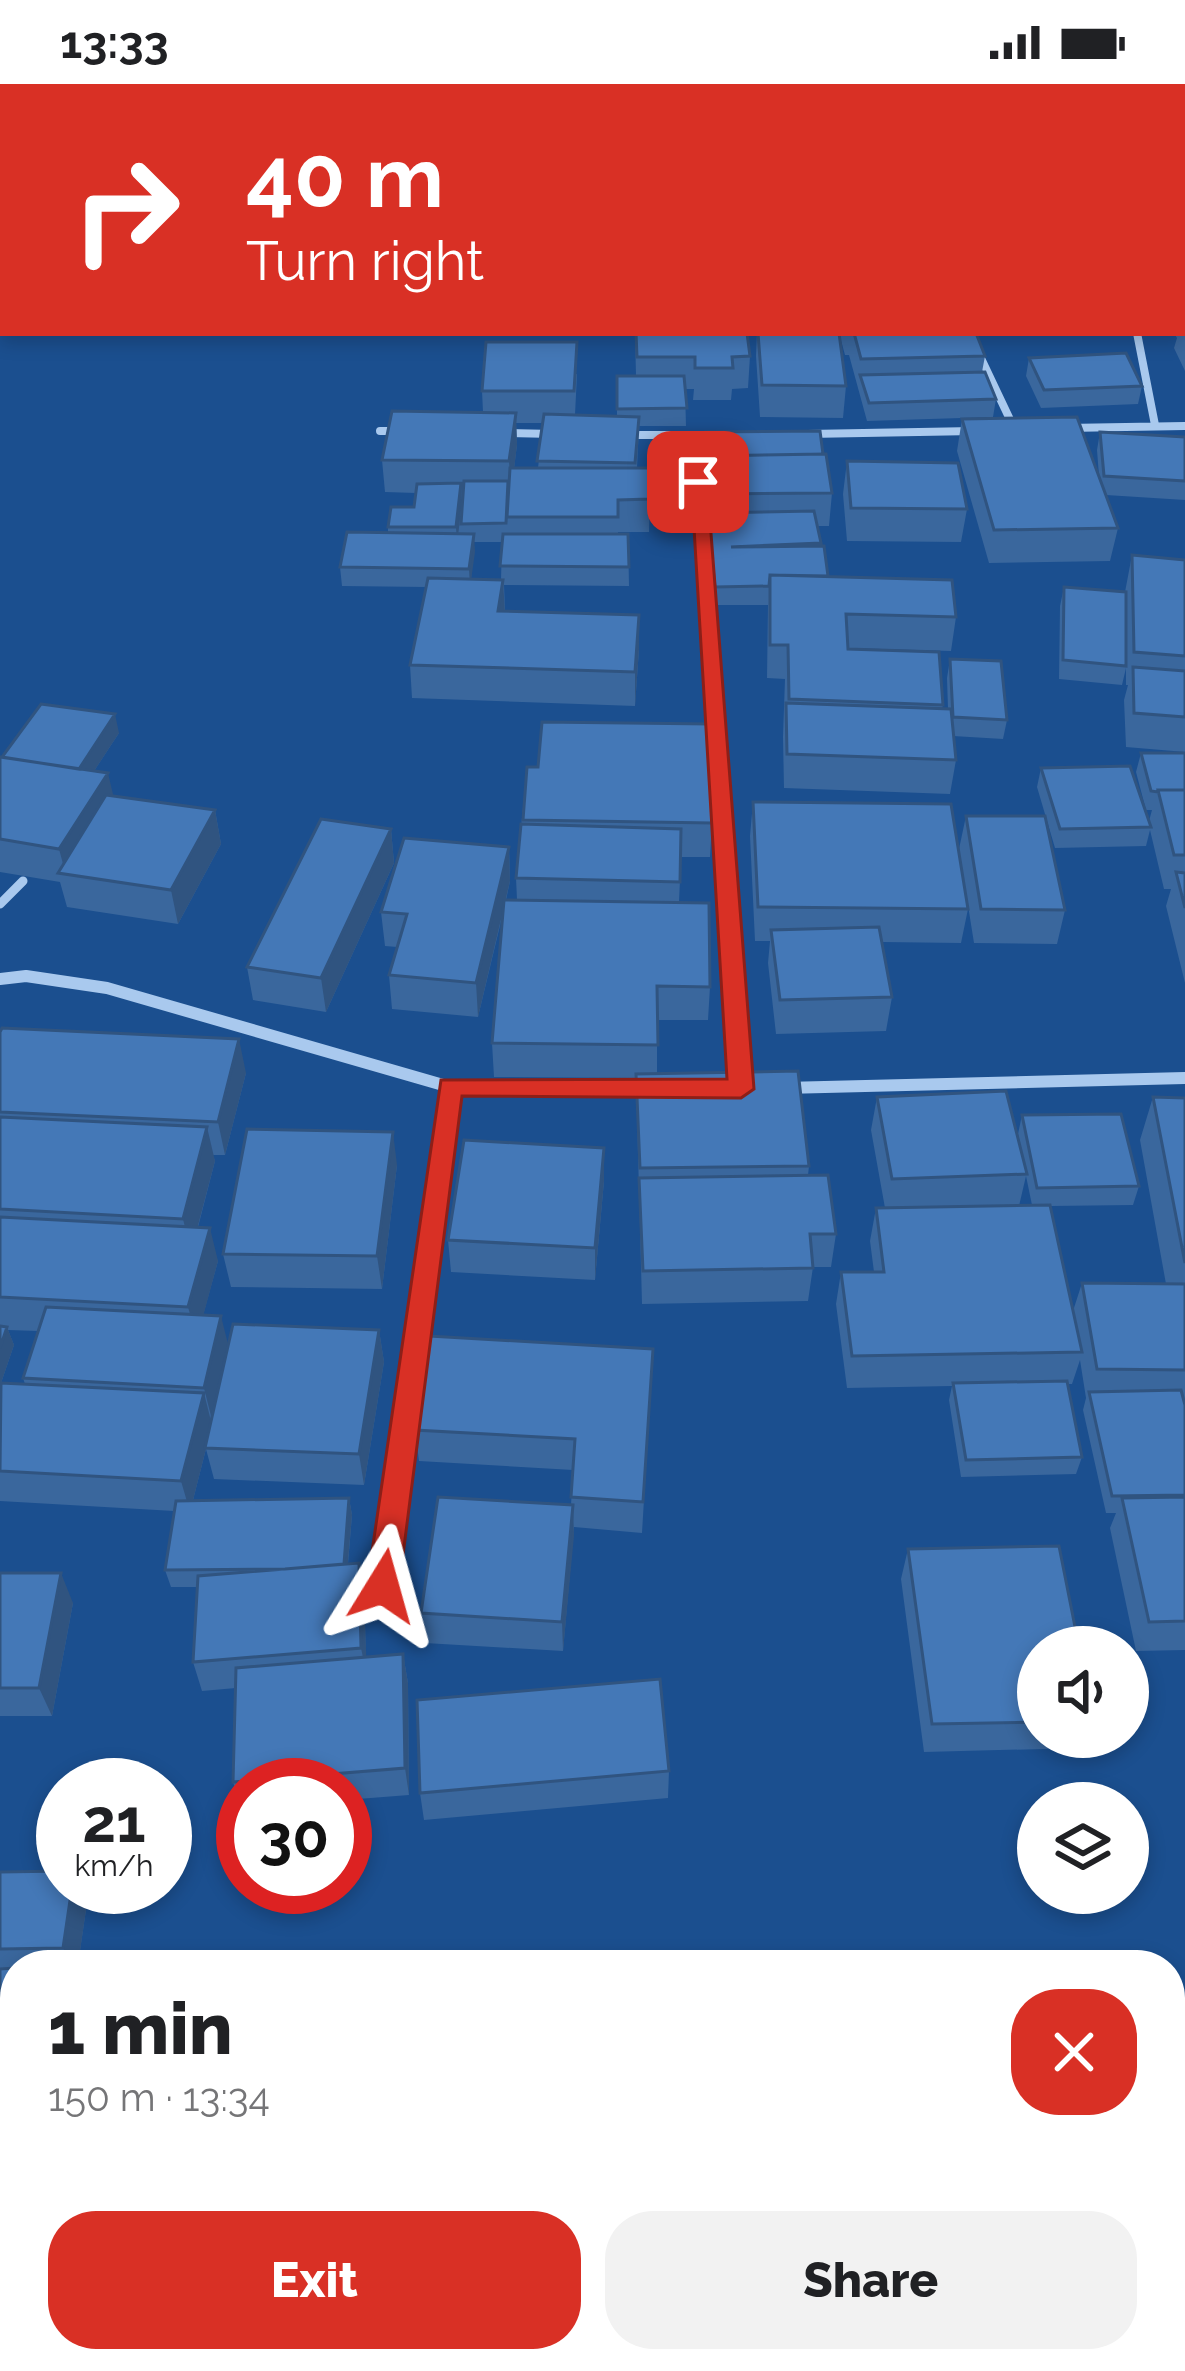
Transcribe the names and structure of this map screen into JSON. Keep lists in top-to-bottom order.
{
  "page": {
    "status": "13:33",
    "turn": ["40 m", "Turn right"],
    "speed": "21 km/h",
    "limit": "30",
    "heading": ["1 min", "150 m · 13:34"],
    "buttons": ["Exit", "Share"]
  }
}
